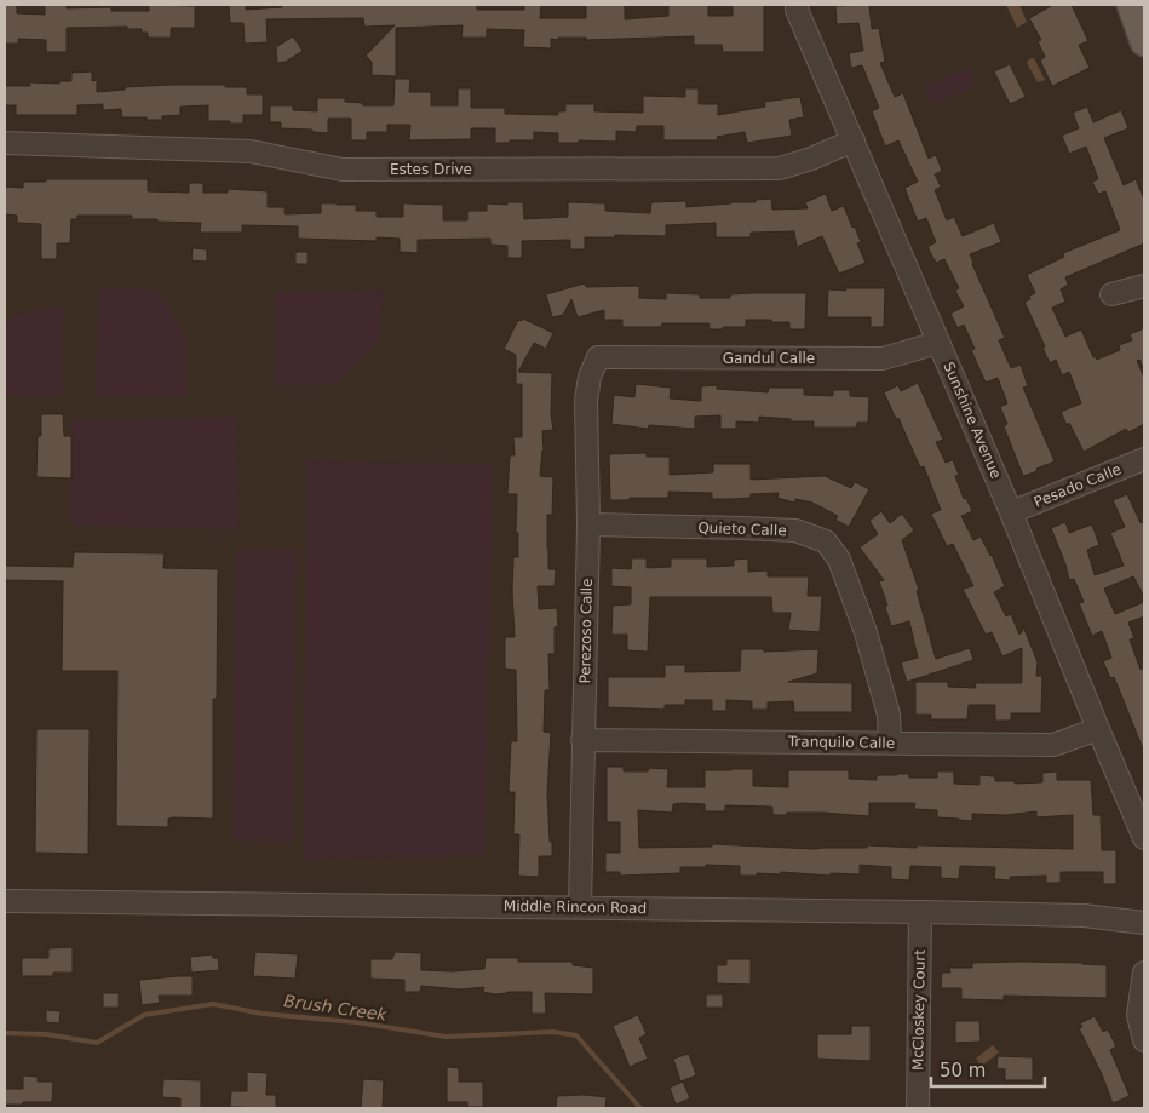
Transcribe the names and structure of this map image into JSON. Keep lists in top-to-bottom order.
{
  "streets": {
    "street": [
      "Estes Drive",
      "Gandul Calle",
      "Sunshine Avenue",
      "Pesado Calle",
      "Quieto Calle",
      "Perezoso Calle",
      "Tranquilo Calle",
      "Middle Rincon Road",
      "McCloskey Court"
    ]
  },
  "crossings": [
    ["Estes Drive", "Sunshine Avenue"],
    ["Gandul Calle", "Sunshine Avenue"],
    ["Gandul Calle", "Perezoso Calle"],
    ["Sunshine Avenue", "Pesado Calle"],
    ["Sunshine Avenue", "Tranquilo Calle"],
    ["Quieto Calle", "Perezoso Calle"],
    ["Quieto Calle", "Tranquilo Calle"],
    ["Perezoso Calle", "Tranquilo Calle"],
    ["Perezoso Calle", "Middle Rincon Road"],
    ["Middle Rincon Road", "McCloskey Court"]
  ],
  "water": ["Brush Creek"],
  "scale_bar": "50 m"
}
